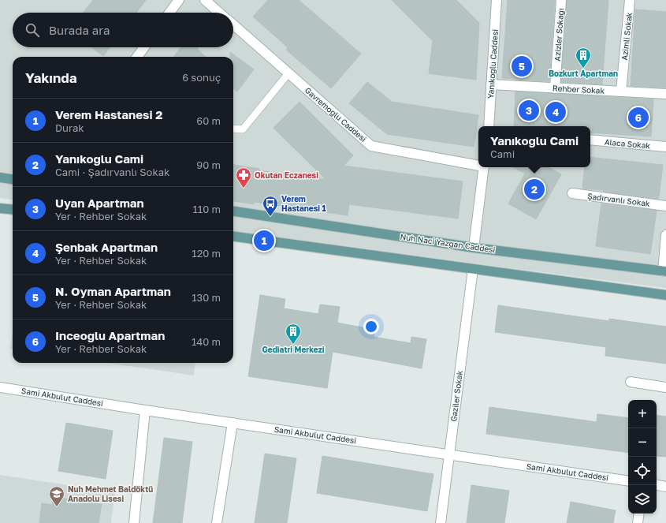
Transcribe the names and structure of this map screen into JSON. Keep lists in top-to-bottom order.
{
  "streets": {
    "main road": ["Nuh Naci Yazgan Caddesi"],
    "street": [
      "Azizler Sokağı",
      "Azimli Sokak",
      "Yanıkoğlu Caddesi",
      "Rehber Sokak",
      "Gavremoğlu Caddesi",
      "Alaca Sokak",
      "Şadırvanlı Sokak",
      "Gaziler Sokak",
      "Sami Akbulut Caddesi"
    ]
  },
  "crossings": [
    ["Azizler Sokağı", "Rehber Sokak"],
    ["Azimli Sokak", "Rehber Sokak"],
    ["Yanıkoğlu Caddesi", "Rehber Sokak"],
    ["Gaziler Sokak", "Sami Akbulut Caddesi"]
  ],
  "places": {
    "building": ["Bozkurt Apartman", "Gediatri Merkezi"],
    "pharmacy": ["Okutan Eczanesi"],
    "bus stop": ["Verem Hastanesi 1"],
    "school or university": ["Nuh Mehmet Baldöktü Anadolu Lisesi"]
  },
  "page": {
    "search": "Burada ara",
    "pins": [
      "5",
      "3",
      "4",
      "6",
      "2",
      "1"
    ],
    "heading": ["Yakında", "6 sonuç"],
    "list": [
      {
        "mark": "1",
        "name": "Verem Hastanesi 2",
        "note": "Durak",
        "value": "60 m"
      },
      {
        "mark": "2",
        "name": "Yanıkoğlu Cami",
        "note": "Cami · Şadırvanlı Sokak",
        "value": "90 m"
      },
      {
        "mark": "3",
        "name": "Uyan Apartman",
        "note": "Yer · Rehber Sokak",
        "value": "110 m"
      },
      {
        "mark": "4",
        "name": "Şenbak Apartman",
        "note": "Yer · Rehber Sokak",
        "value": "120 m"
      },
      {
        "mark": "5",
        "name": "N. Oyman Apartman",
        "note": "Yer · Rehber Sokak",
        "value": "130 m"
      },
      {
        "mark": "6",
        "name": "Inceoğlu Apartman",
        "note": "Yer · Rehber Sokak",
        "value": "140 m"
      }
    ],
    "popup": ["Yanıkoğlu Cami", "Cami"],
    "map_buttons": ["+", "−"]
  }
}
